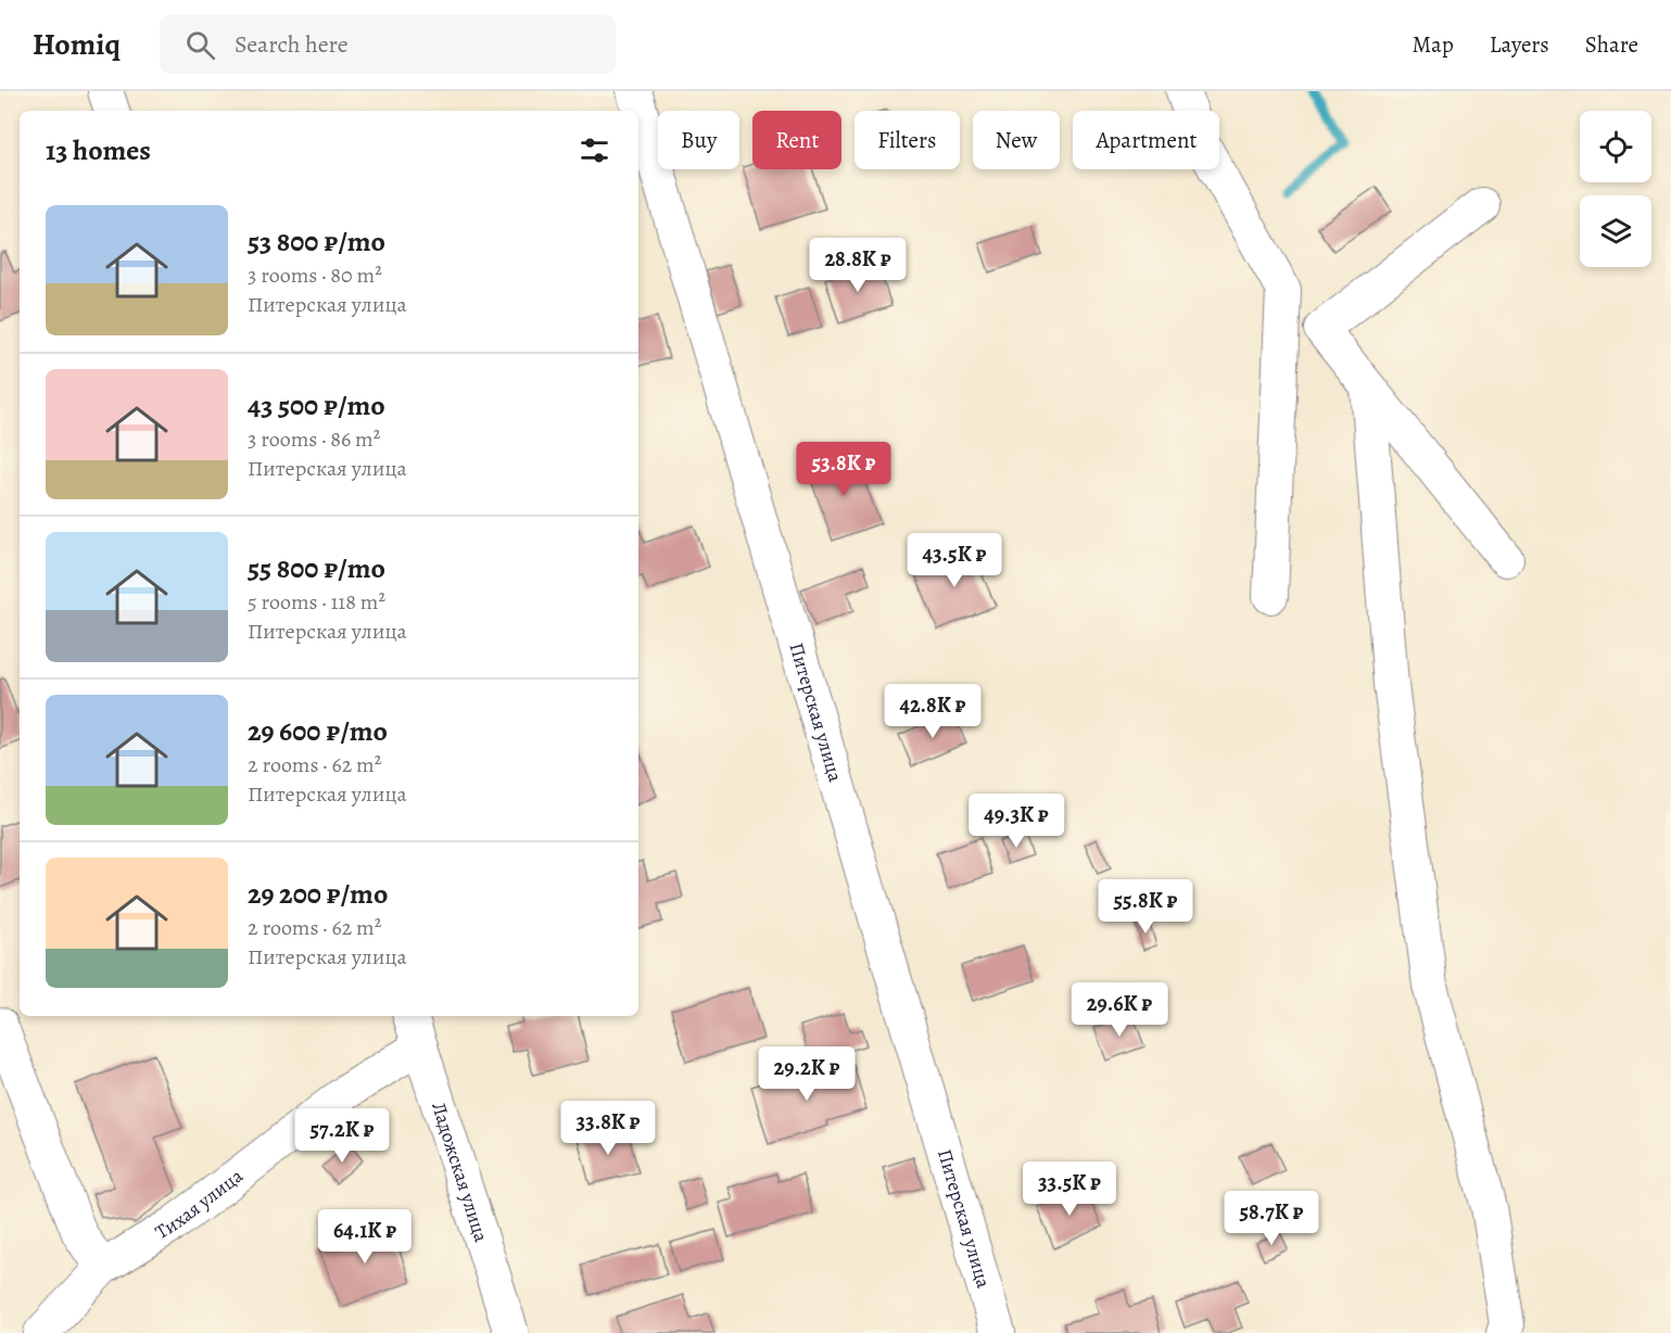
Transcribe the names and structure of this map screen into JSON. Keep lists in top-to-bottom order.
{
  "streets": {
    "street": ["Питерская улица", "Ладожская улица", "Тихая улица"]
  },
  "crossings": [
    ["Ладожская улица", "Тихая улица"]
  ],
  "page": {
    "header": "Homiq",
    "search": "Search here",
    "nav": ["Map", "Layers", "Share"],
    "chip": [
      "Buy",
      "Rent",
      "Filters",
      "New",
      "Apartment"
    ],
    "heading": "13 homes",
    "list": [
      {
        "name": "53 800 ₽/mo",
        "note": "3 rooms · 80 m² · Питерская улица"
      },
      {
        "name": "43 500 ₽/mo",
        "note": "3 rooms · 86 m² · Питерская улица"
      },
      {
        "name": "55 800 ₽/mo",
        "note": "5 rooms · 118 m² · Питерская улица"
      },
      {
        "name": "29 600 ₽/mo",
        "note": "2 rooms · 62 m² · Питерская улица"
      },
      {
        "name": "29 200 ₽/mo",
        "note": "2 rooms · 62 m² · Питерская улица"
      }
    ],
    "price": [
      "28.8K ₽",
      "53.8K ₽",
      "43.5K ₽",
      "42.8K ₽",
      "49.3K ₽",
      "55.8K ₽",
      "29.6K ₽",
      "29.2K ₽",
      "33.8K ₽",
      "57.2K ₽",
      "33.5K ₽",
      "58.7K ₽",
      "64.1K ₽"
    ]
  }
}
